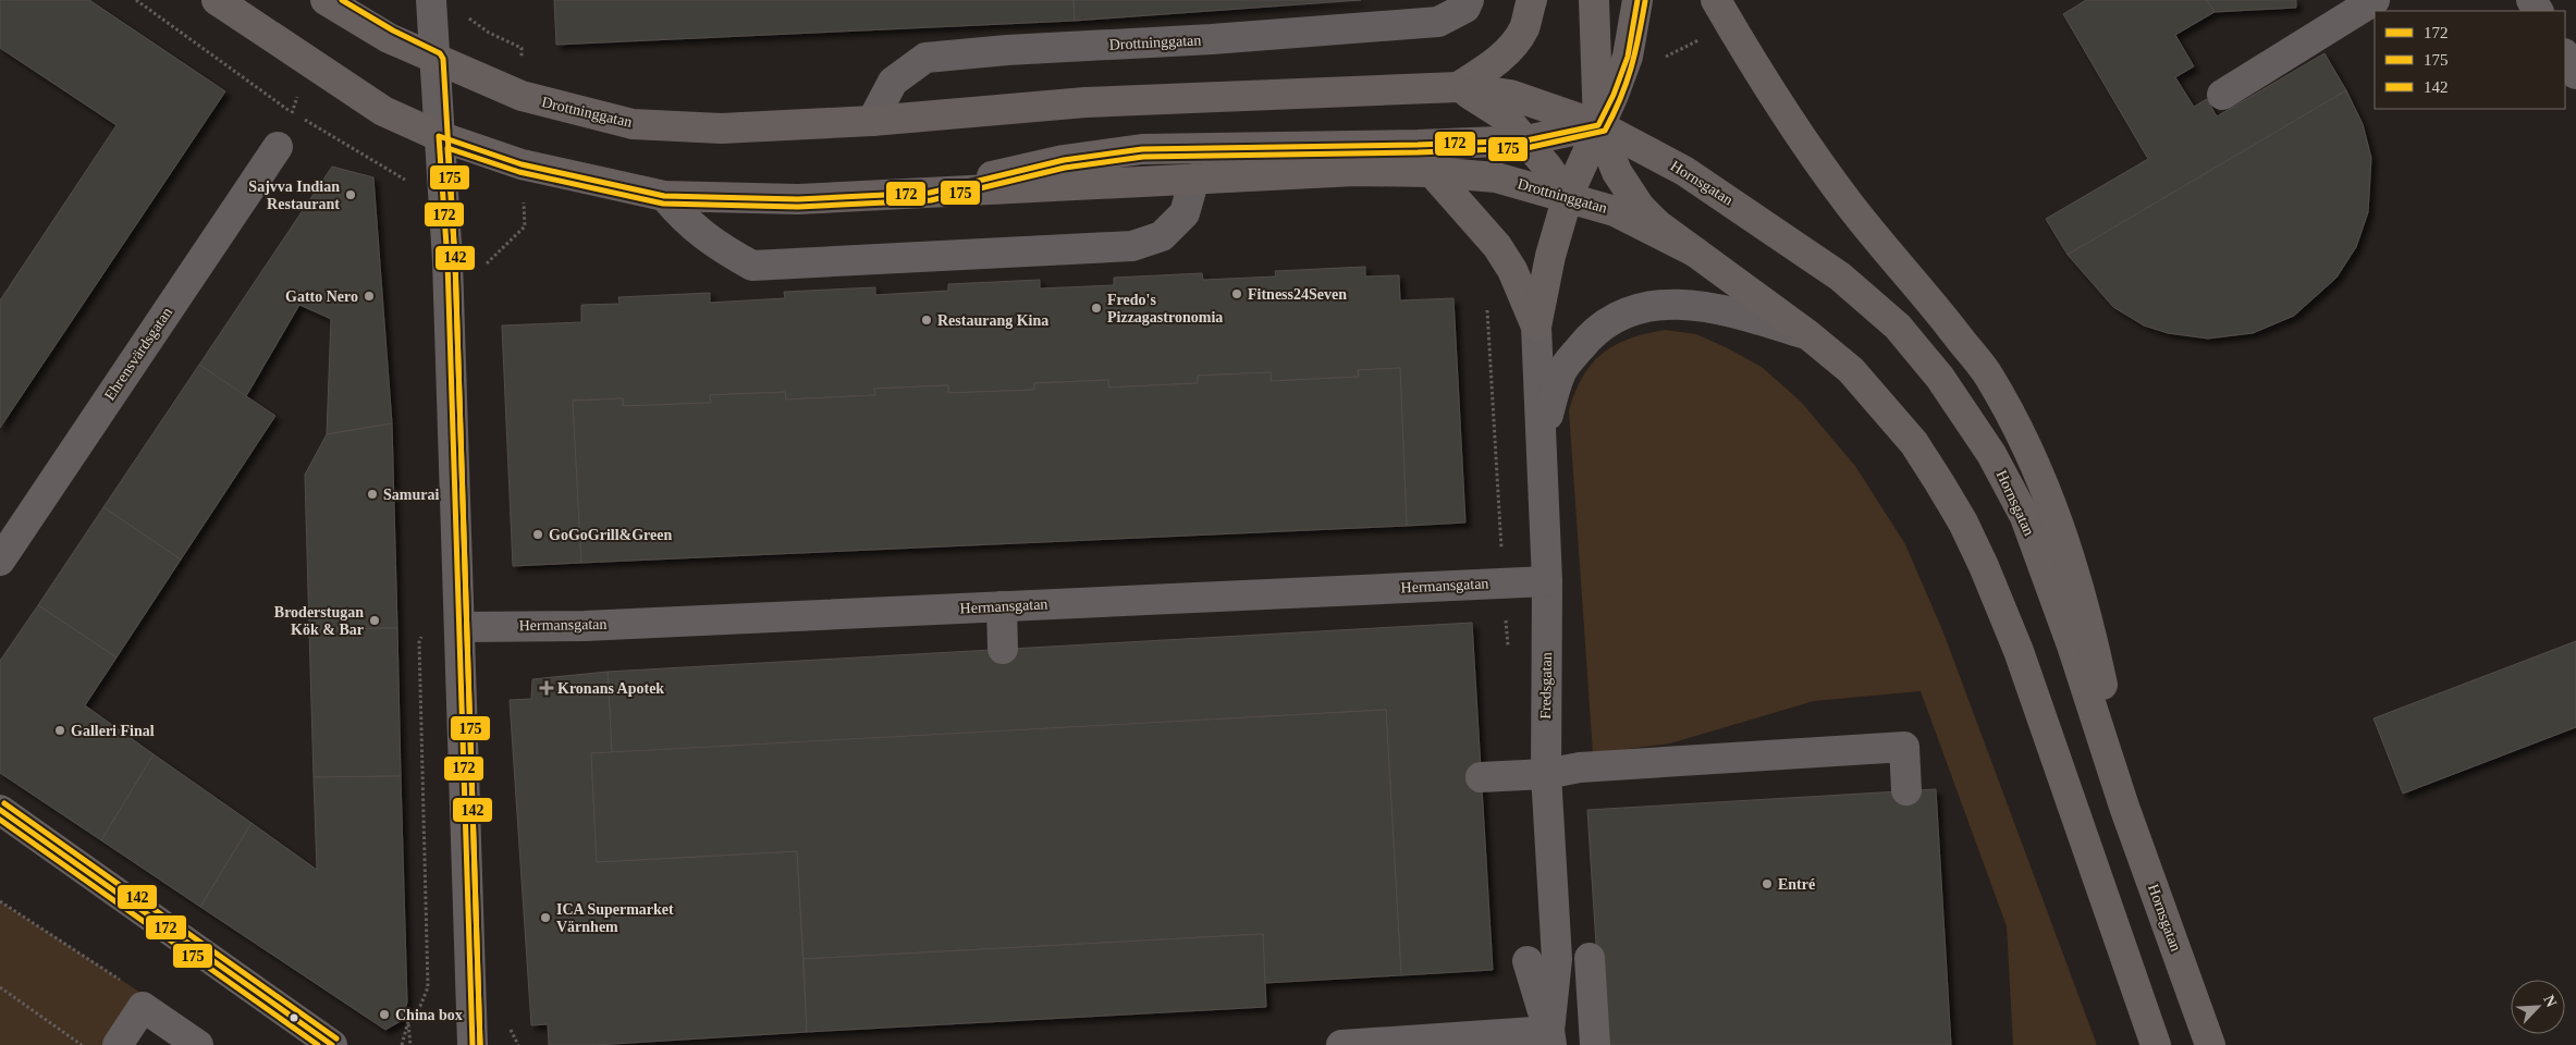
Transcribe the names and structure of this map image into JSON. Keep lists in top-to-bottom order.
{
  "streets": {
    "main road": ["Drottninggatan", "Hornsgatan"],
    "street": ["Ehrensvärdsgatan", "Hermansgatan", "Fredsgatan"]
  },
  "crossings": [
    ["Drottninggatan", "Hornsgatan"],
    ["Hermansgatan", "Fredsgatan"]
  ],
  "places": {
    "other": [
      "Sajvva Indian Restaurant",
      "Fitness24Seven",
      "Gatto Nero",
      "Fredo's Pizzagastronomia",
      "Restaurang Kina",
      "Samurai",
      "GoGoGrill&Green",
      "Broderstugan Kök & Bar",
      "Galleri Final",
      "Entré",
      "ICA Supermarket Värnhem",
      "China box"
    ],
    "health": ["Kronans Apotek"]
  },
  "lines": ["transit line 172", "transit line 142", "transit line 175"],
  "legend": ["172", "175", "142"],
  "north": "top right"
}
